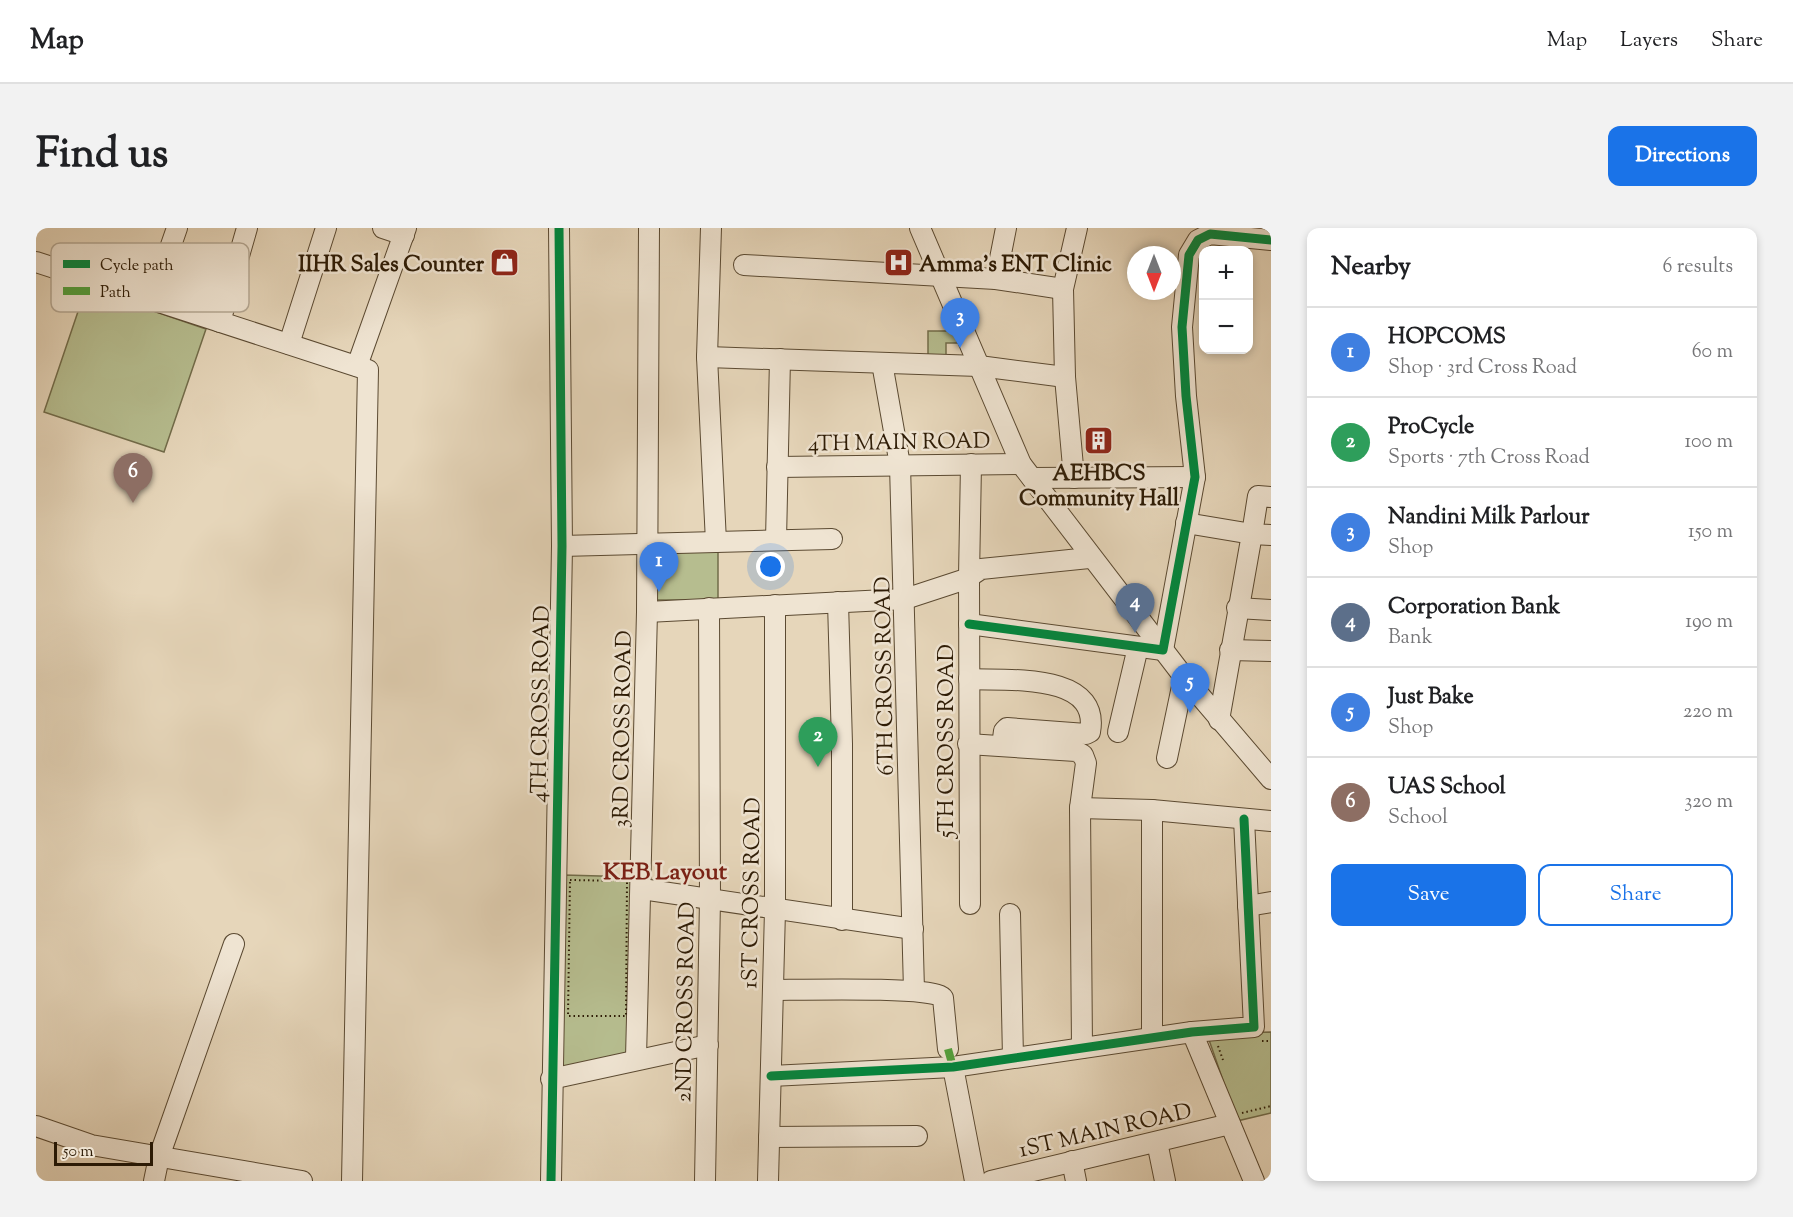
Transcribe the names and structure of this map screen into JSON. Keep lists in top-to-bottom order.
{
  "streets": {
    "street": [
      "4TH MAIN ROAD",
      "6TH CROSS ROAD",
      "4TH CROSS ROAD",
      "3RD CROSS ROAD",
      "5TH CROSS ROAD",
      "1ST CROSS ROAD",
      "2ND CROSS ROAD",
      "1ST MAIN ROAD"
    ]
  },
  "crossings": [
    ["4TH MAIN ROAD", "6TH CROSS ROAD"],
    ["4TH MAIN ROAD", "5TH CROSS ROAD"]
  ],
  "districts": ["KEB Layout"],
  "places": {
    "shop": ["IIHR Sales Counter"],
    "hospital": ["Amma's ENT Clinic"],
    "building": ["AEHBCS Community Hall"]
  },
  "legend": ["Cycle path", "Path"],
  "scale_bar": "50 m",
  "north": "bottom",
  "page": {
    "header": "Map",
    "nav": ["Map", "Layers", "Share"],
    "title": "Find us",
    "buttons": [
      "Directions",
      ["Save", "Share"]
    ],
    "heading": ["Nearby", "6 results"],
    "map_buttons": ["+", "−"],
    "pins": [
      "3",
      "6",
      "1",
      "4",
      "5",
      "2"
    ],
    "list": [
      {
        "mark": "1",
        "name": "HOPCOMS",
        "note": "Shop · 3rd Cross Road",
        "value": "60 m"
      },
      {
        "mark": "2",
        "name": "ProCycle",
        "note": "Sports · 7th Cross Road",
        "value": "100 m"
      },
      {
        "mark": "3",
        "name": "Nandini Milk Parlour",
        "note": "Shop",
        "value": "150 m"
      },
      {
        "mark": "4",
        "name": "Corporation Bank",
        "note": "Bank",
        "value": "190 m"
      },
      {
        "mark": "5",
        "name": "Just Bake",
        "note": "Shop",
        "value": "220 m"
      },
      {
        "mark": "6",
        "name": "UAS School",
        "note": "School",
        "value": "320 m"
      }
    ],
    "scale": "50 m"
  }
}
